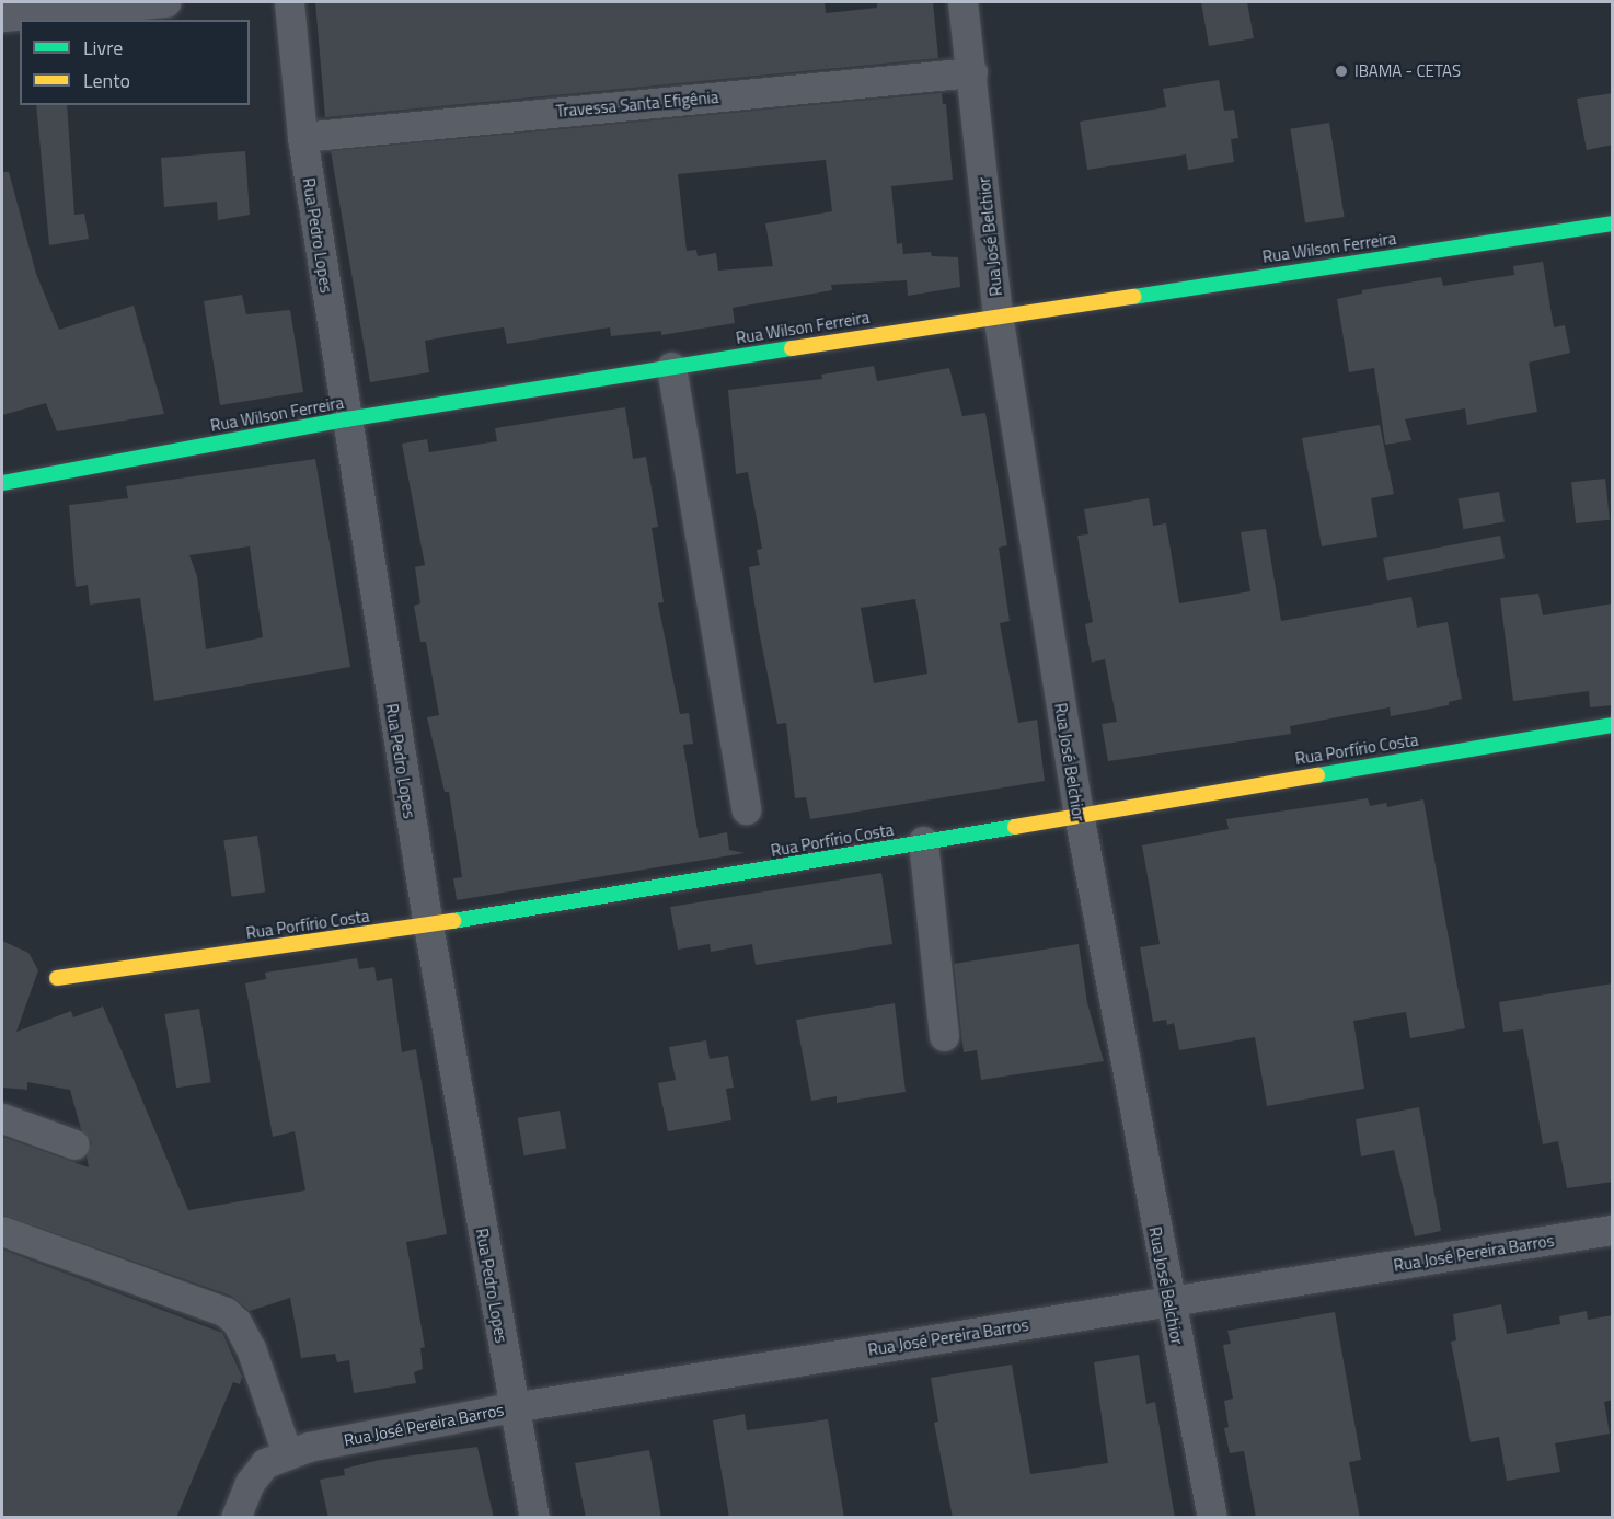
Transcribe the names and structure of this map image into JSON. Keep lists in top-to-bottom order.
{
  "streets": {
    "street": [
      "Travessa Santa Efigênia",
      "Rua Pedro Lopes",
      "Rua José Belchior",
      "Rua Wilson Ferreira",
      "Rua Porfírio Costa",
      "Rua José Pereira Barros"
    ]
  },
  "crossings": [
    ["Travessa Santa Efigênia", "Rua Pedro Lopes"],
    ["Travessa Santa Efigênia", "Rua José Belchior"],
    ["Rua Pedro Lopes", "Rua Wilson Ferreira"],
    ["Rua Pedro Lopes", "Rua Porfírio Costa"],
    ["Rua Pedro Lopes", "Rua José Pereira Barros"],
    ["Rua José Belchior", "Rua Wilson Ferreira"],
    ["Rua José Belchior", "Rua Porfírio Costa"],
    ["Rua José Belchior", "Rua José Pereira Barros"]
  ],
  "places": ["IBAMA - CETAS"],
  "legend": ["Livre", "Lento"]
}
